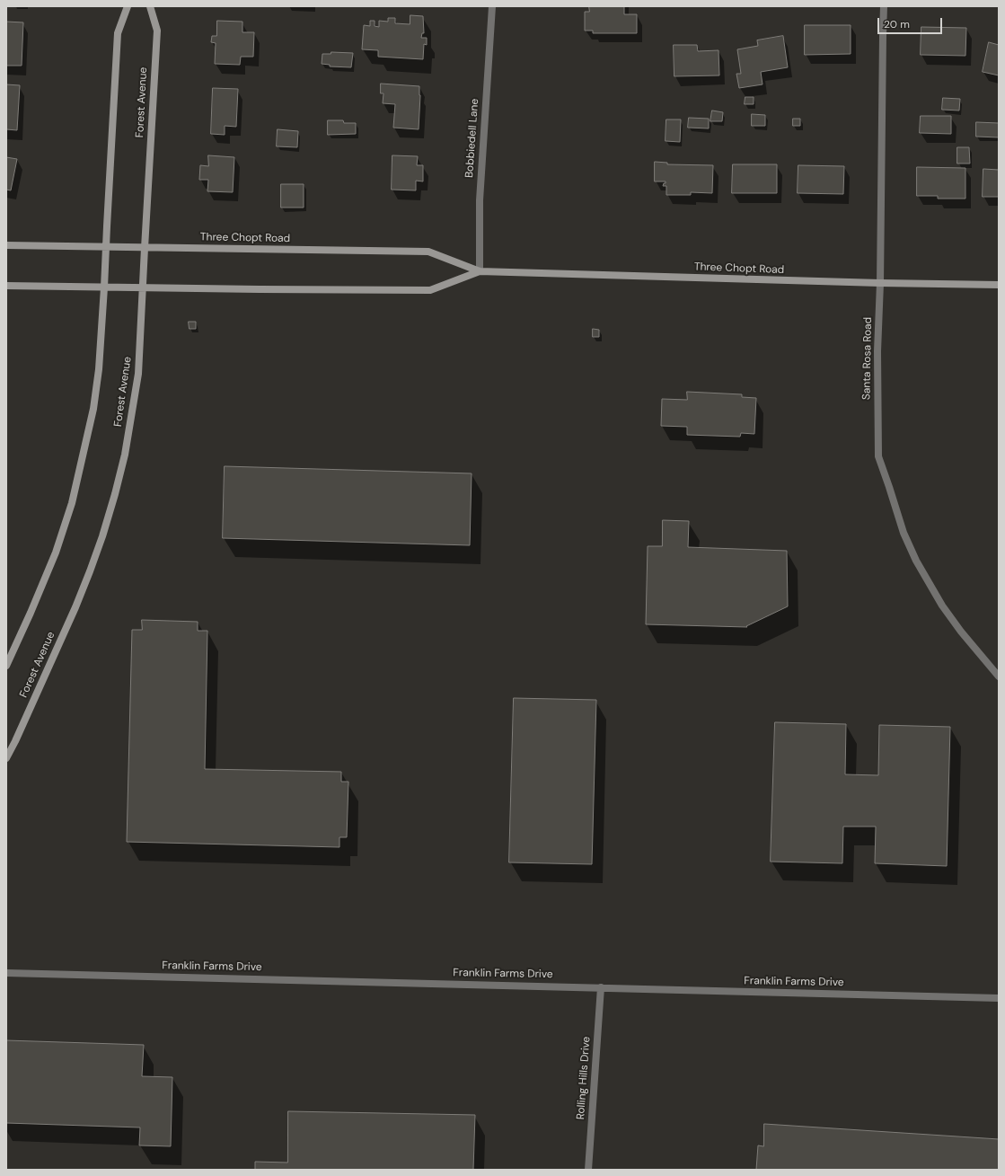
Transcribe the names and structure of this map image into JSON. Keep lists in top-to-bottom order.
{
  "streets": {
    "main road": ["Forest Avenue", "Three Chopt Road"],
    "street": [
      "Bobbiedell Lane",
      "Santa Rosa Road",
      "Franklin Farms Drive",
      "Rolling Hills Drive"
    ]
  },
  "crossings": [
    ["Forest Avenue", "Three Chopt Road"],
    ["Bobbiedell Lane", "Three Chopt Road"],
    ["Three Chopt Road", "Santa Rosa Road"],
    ["Franklin Farms Drive", "Rolling Hills Drive"]
  ],
  "scale_bar": "20 m"
}
